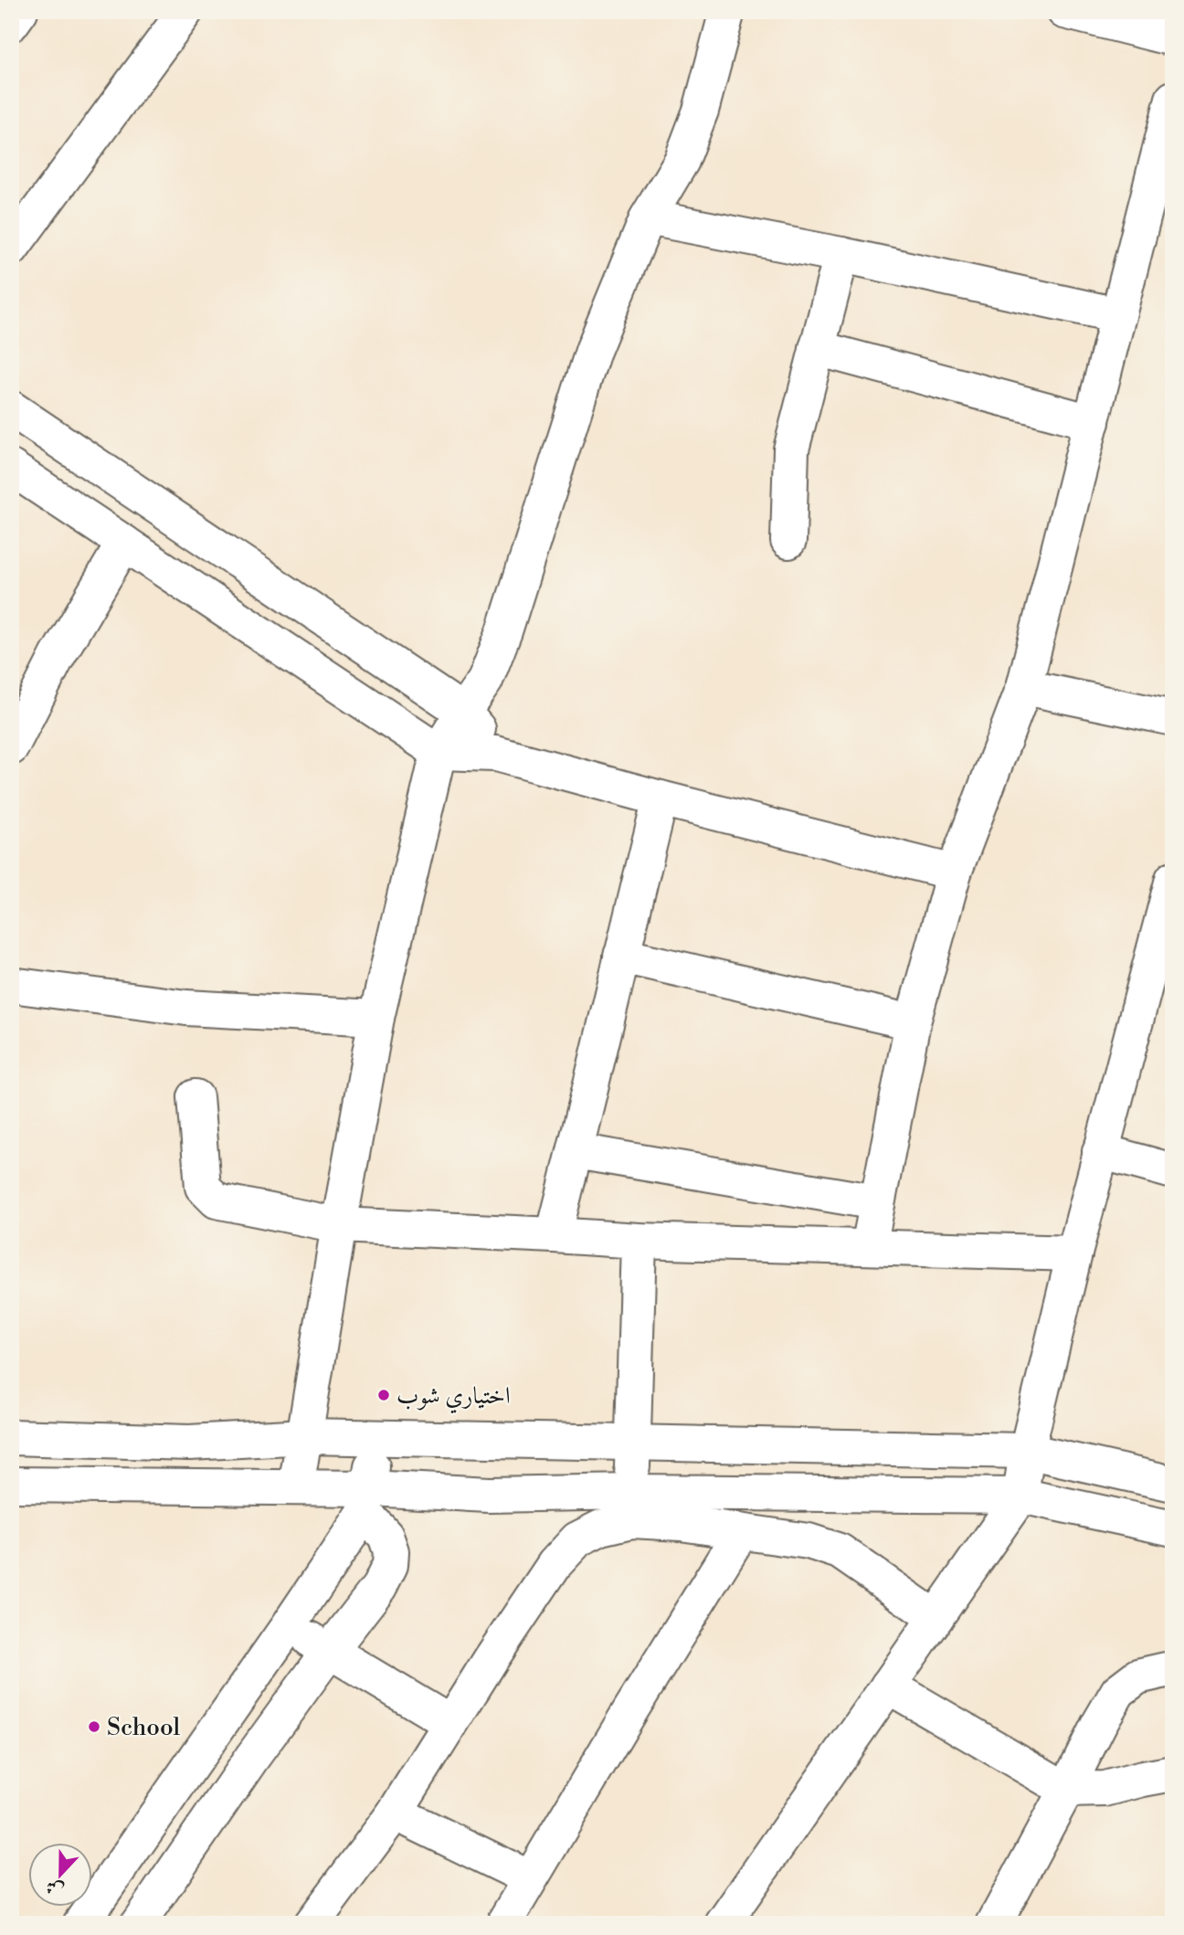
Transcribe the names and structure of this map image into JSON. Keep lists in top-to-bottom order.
{
  "places": ["اختياري شوب", "School"],
  "north": "bottom"
}
